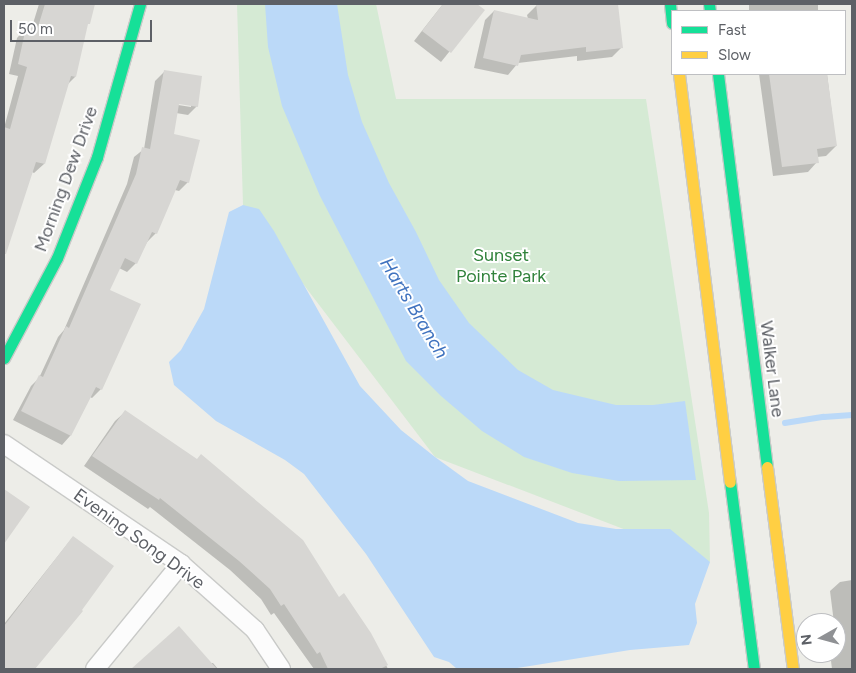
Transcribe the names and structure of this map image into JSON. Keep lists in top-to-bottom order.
{
  "streets": {
    "street": ["Morning Dew Drive", "Walker Lane", "Evening Song Drive"]
  },
  "water": ["Harts Branch"],
  "parks": ["Sunset Pointe Park"],
  "legend": ["Fast", "Slow"],
  "scale_bar": "50 m",
  "north": "left"
}
